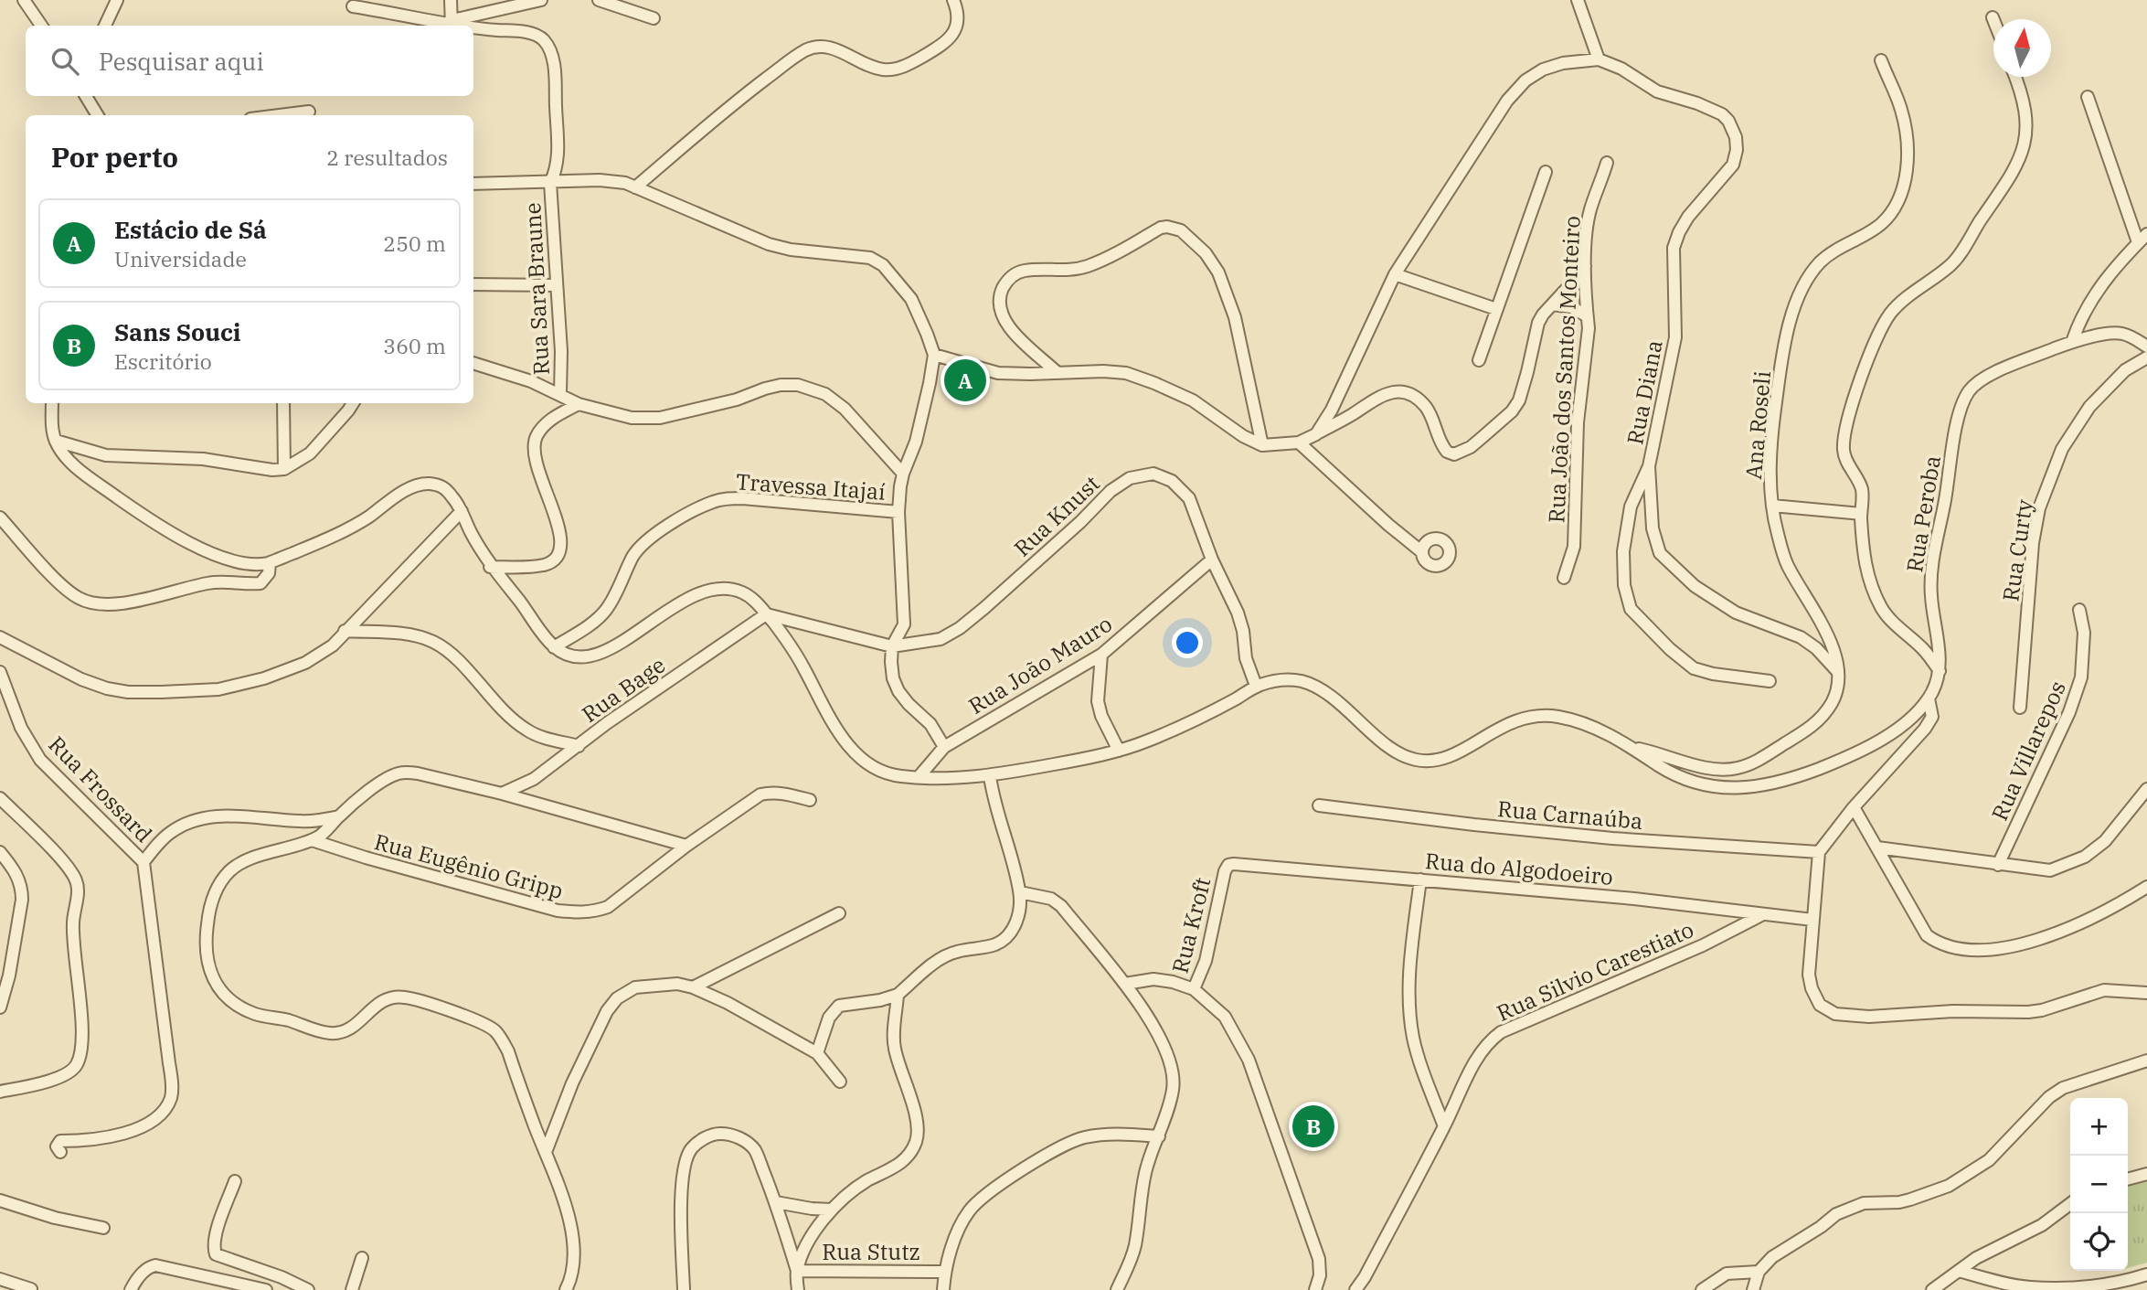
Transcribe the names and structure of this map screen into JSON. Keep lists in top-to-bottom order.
{
  "streets": {
    "street": [
      "Rua Sara Braune",
      "Rua João dos Santos Monteiro",
      "Rua Diana",
      "Ana Roseli",
      "Travessa Itajaí",
      "Rua Peroba",
      "Rua Knust",
      "Rua Curty",
      "Rua João Mauro",
      "Rua Bage",
      "Rua Villarepos",
      "Rua Frossard",
      "Rua Carnaúba",
      "Rua Eugênio Gripp",
      "Rua do Algodoeiro",
      "Rua Kroft",
      "Rua Silvio Carestiato",
      "Rua Stutz"
    ]
  },
  "crossings": [
    ["Rua Diana", "Ana Roseli"],
    ["Rua Peroba", "Rua Curty"],
    ["Rua Knust", "Rua João Mauro"],
    ["Rua Knust", "Rua Bage"],
    ["Rua do Algodoeiro", "Rua Kroft"],
    ["Rua do Algodoeiro", "Rua Silvio Carestiato"]
  ],
  "north": "top",
  "page": {
    "search": "Pesquisar aqui",
    "heading": ["Por perto", "2 resultados"],
    "list": [
      {
        "mark": "A",
        "name": "Estácio de Sá",
        "note": "Universidade",
        "value": "250 m"
      },
      {
        "mark": "B",
        "name": "Sans Souci",
        "note": "Escritório",
        "value": "360 m"
      }
    ],
    "pins": ["A", "B"],
    "map_buttons": ["+", "−"]
  }
}
